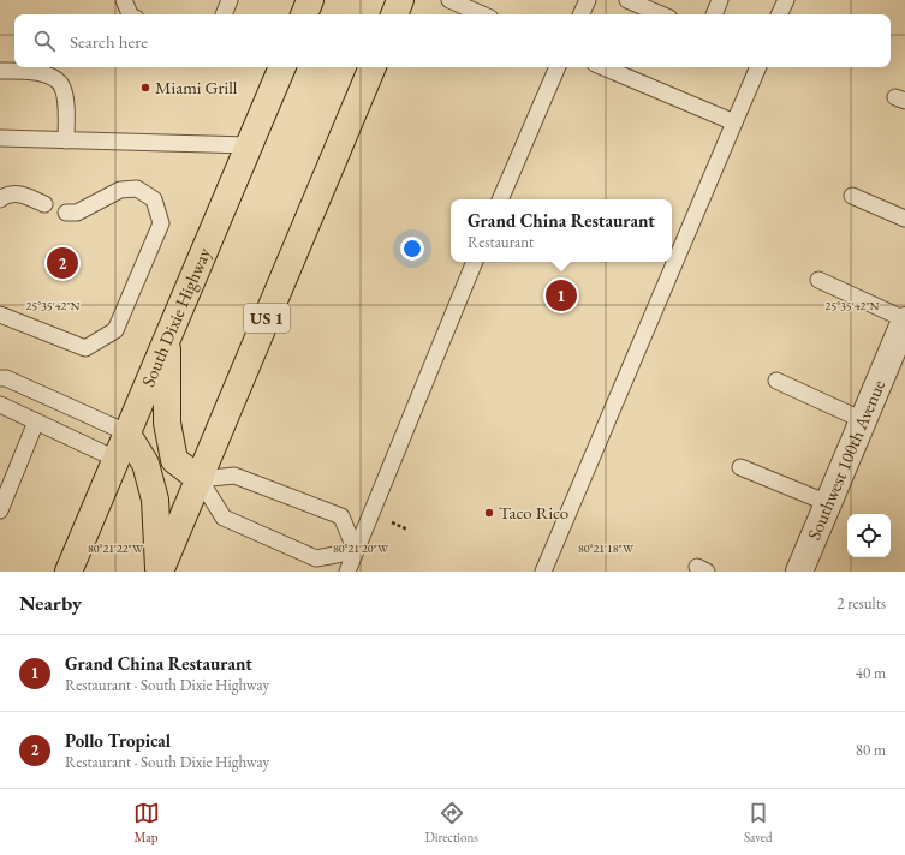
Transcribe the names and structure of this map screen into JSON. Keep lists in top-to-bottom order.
{
  "streets": {
    "highway": ["South Dixie Highway", "US 1"],
    "street": ["Southwest 100th Avenue"]
  },
  "places": ["Miami Grill", "Taco Rico"],
  "page": {
    "search": "Search here",
    "popup": ["Grand China Restaurant", "Restaurant"],
    "pins": ["2", "1"],
    "heading": ["Nearby", "2 results"],
    "list": [
      {
        "mark": "1",
        "name": "Grand China Restaurant",
        "note": "Restaurant · South Dixie Highway",
        "value": "40 m"
      },
      {
        "mark": "2",
        "name": "Pollo Tropical",
        "note": "Restaurant · South Dixie Highway",
        "value": "80 m"
      }
    ],
    "nav": ["Map", "Directions", "Saved"]
  },
  "coordinates": [
    "25°35'42\"N",
    "80°21'22\"W",
    "80°21'20\"W",
    "80°21'18\"W"
  ]
}
